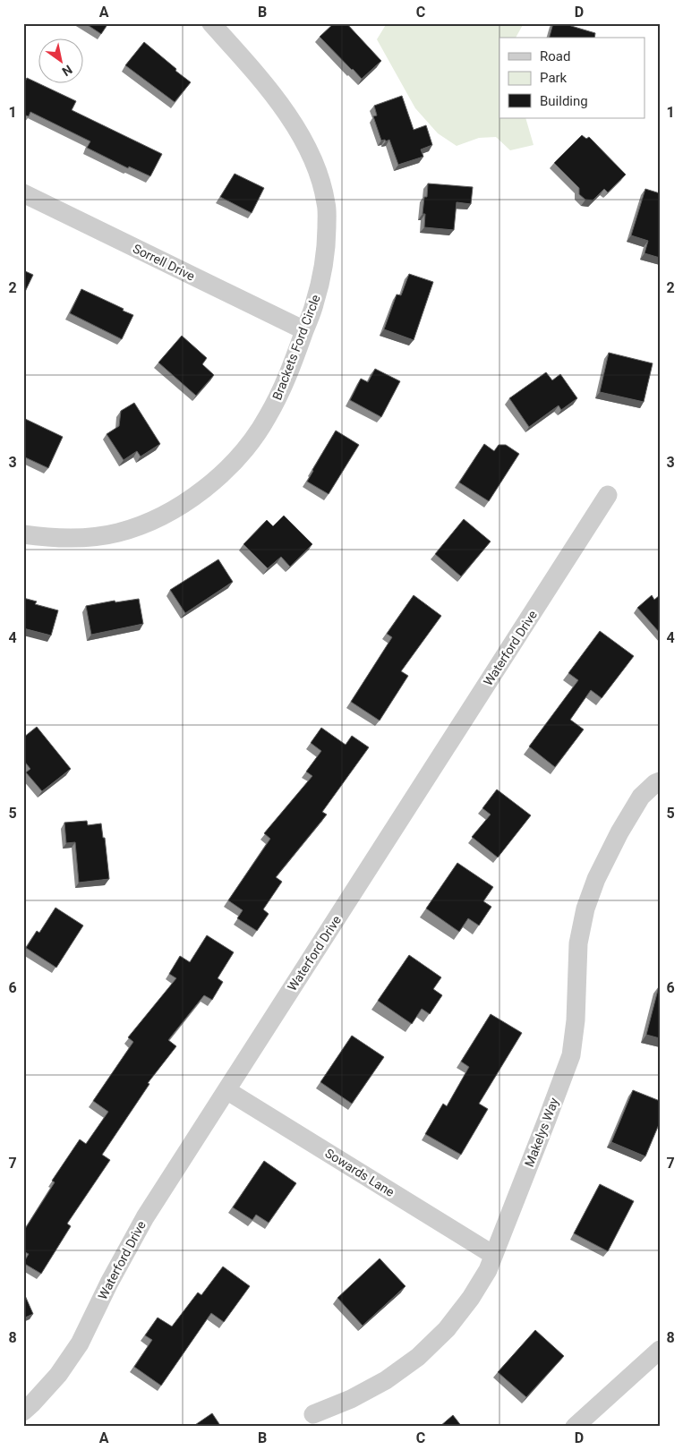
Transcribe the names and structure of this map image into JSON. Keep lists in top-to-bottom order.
{
  "streets": {
    "street": [
      "Sorrell Drive",
      "Brackets Ford Circle",
      "Waterford Drive",
      "Makelys Way",
      "Sowards Lane"
    ]
  },
  "crossings": [
    ["Sorrell Drive", "Brackets Ford Circle"],
    ["Waterford Drive", "Sowards Lane"],
    ["Makelys Way", "Sowards Lane"]
  ],
  "legend": ["Road", "Park", "Building"],
  "north": "bottom right",
  "grid": {
    "columns": [
      "A",
      "B",
      "C",
      "D"
    ],
    "rows": [
      "1",
      "2",
      "3",
      "4",
      "5",
      "6",
      "7",
      "8"
    ]
  }
}
